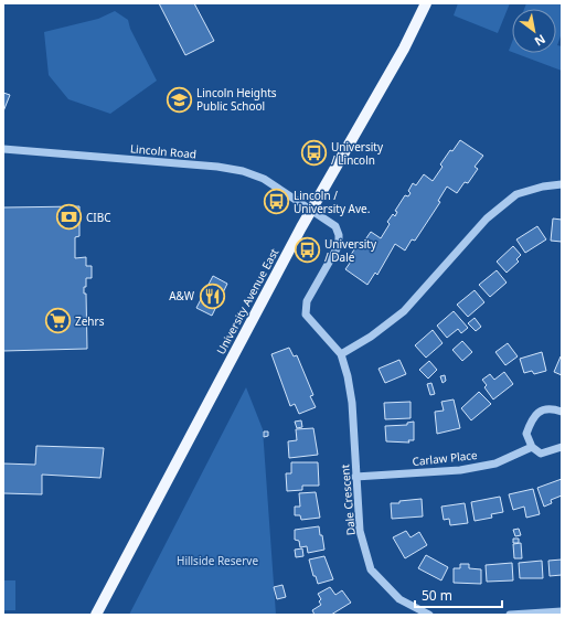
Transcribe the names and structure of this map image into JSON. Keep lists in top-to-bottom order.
{
  "streets": {
    "main road": ["University Avenue East"],
    "street": ["Lincoln Road", "Carlaw Place", "Dale Crescent"]
  },
  "crossings": [
    ["Lincoln Road", "University Avenue East"],
    ["Lincoln Road", "Dale Crescent"],
    ["University Avenue East", "Dale Crescent"],
    ["Carlaw Place", "Dale Crescent"]
  ],
  "parks": ["Hillside Reserve"],
  "places": {
    "school or university": ["Lincoln Heights Public School"],
    "bus stop": ["University / Lincoln", "Lincoln / University Ave.", "University / Dale"],
    "bank": ["CIBC"],
    "restaurant": ["A&W"],
    "supermarket": ["Zehrs"]
  },
  "scale_bar": "50 m",
  "north": "bottom right"
}
